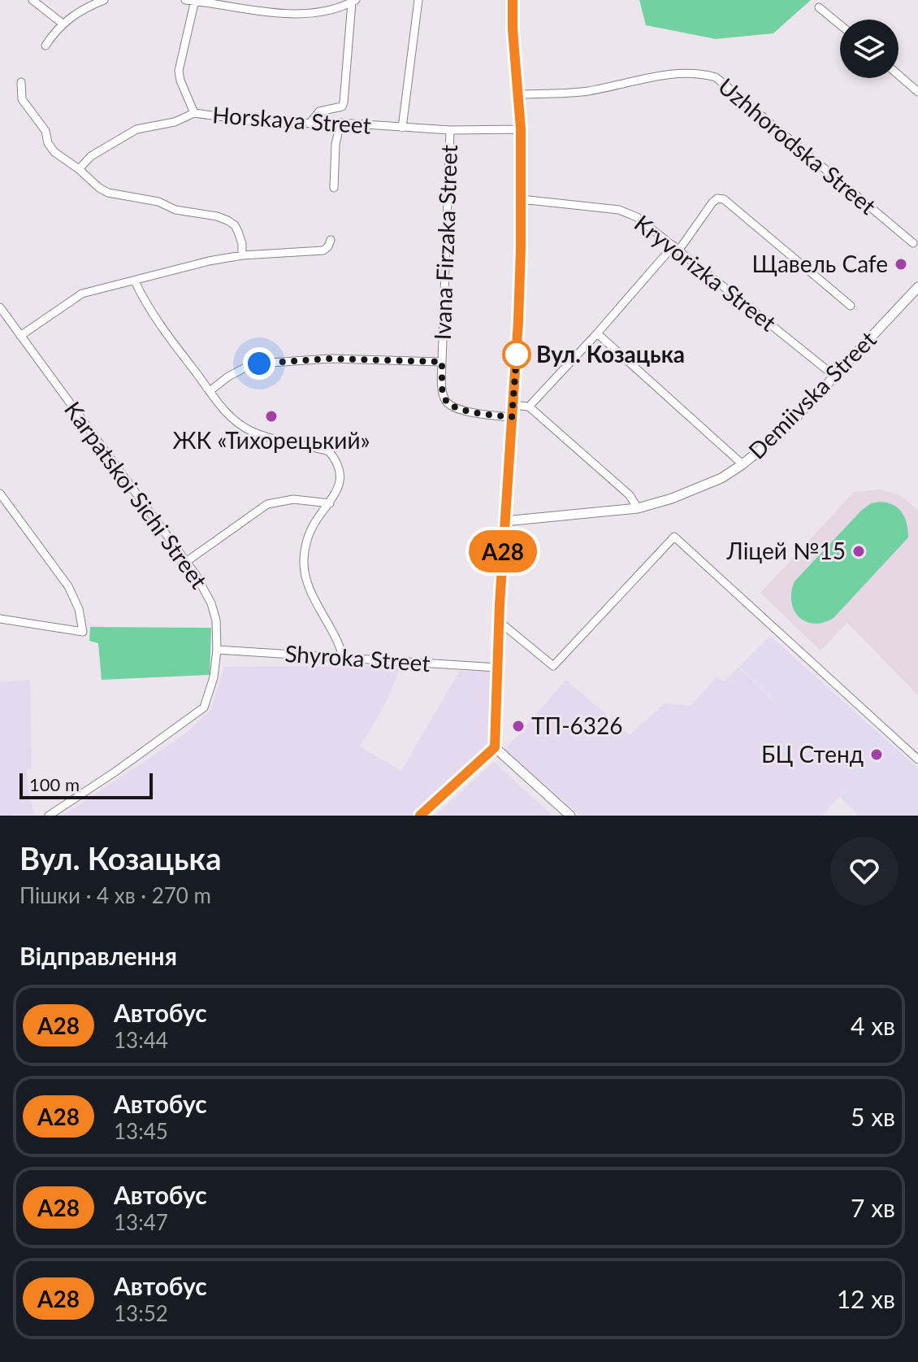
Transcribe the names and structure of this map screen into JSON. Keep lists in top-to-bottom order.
{
  "streets": {
    "street": [
      "Horskaya Street",
      "Uzhhorodska Street",
      "Ivana Firzaka Street",
      "Kryvorizka Street",
      "Demiivska Street",
      "Karpatskoi Sichi Street",
      "Shyroka Street"
    ]
  },
  "crossings": [
    ["Horskaya Street", "Ivana Firzaka Street"],
    ["Kryvorizka Street", "Demiivska Street"],
    ["Karpatskoi Sichi Street", "Shyroka Street"]
  ],
  "places": [
    "Щавель Cafe",
    "Вул. Козацька",
    "ЖК «Тихорецький»",
    "Ліцей №15",
    "ТП-6326",
    "БЦ Стенд"
  ],
  "lines": ["bus line А28"],
  "scale_bar": "100 m",
  "page": {
    "on_map": "А28",
    "scale": "100 m",
    "heading": [
      ["Вул. Козацька", "Пішки · 4 хв · 270 m"],
      "Відправлення"
    ],
    "list": [
      {
        "mark": "А28",
        "name": "Автобус",
        "note": "13:44",
        "value": "4 хв"
      },
      {
        "mark": "А28",
        "name": "Автобус",
        "note": "13:45",
        "value": "5 хв"
      },
      {
        "mark": "А28",
        "name": "Автобус",
        "note": "13:47",
        "value": "7 хв"
      },
      {
        "mark": "А28",
        "name": "Автобус",
        "note": "13:52",
        "value": "12 хв"
      }
    ]
  }
}
